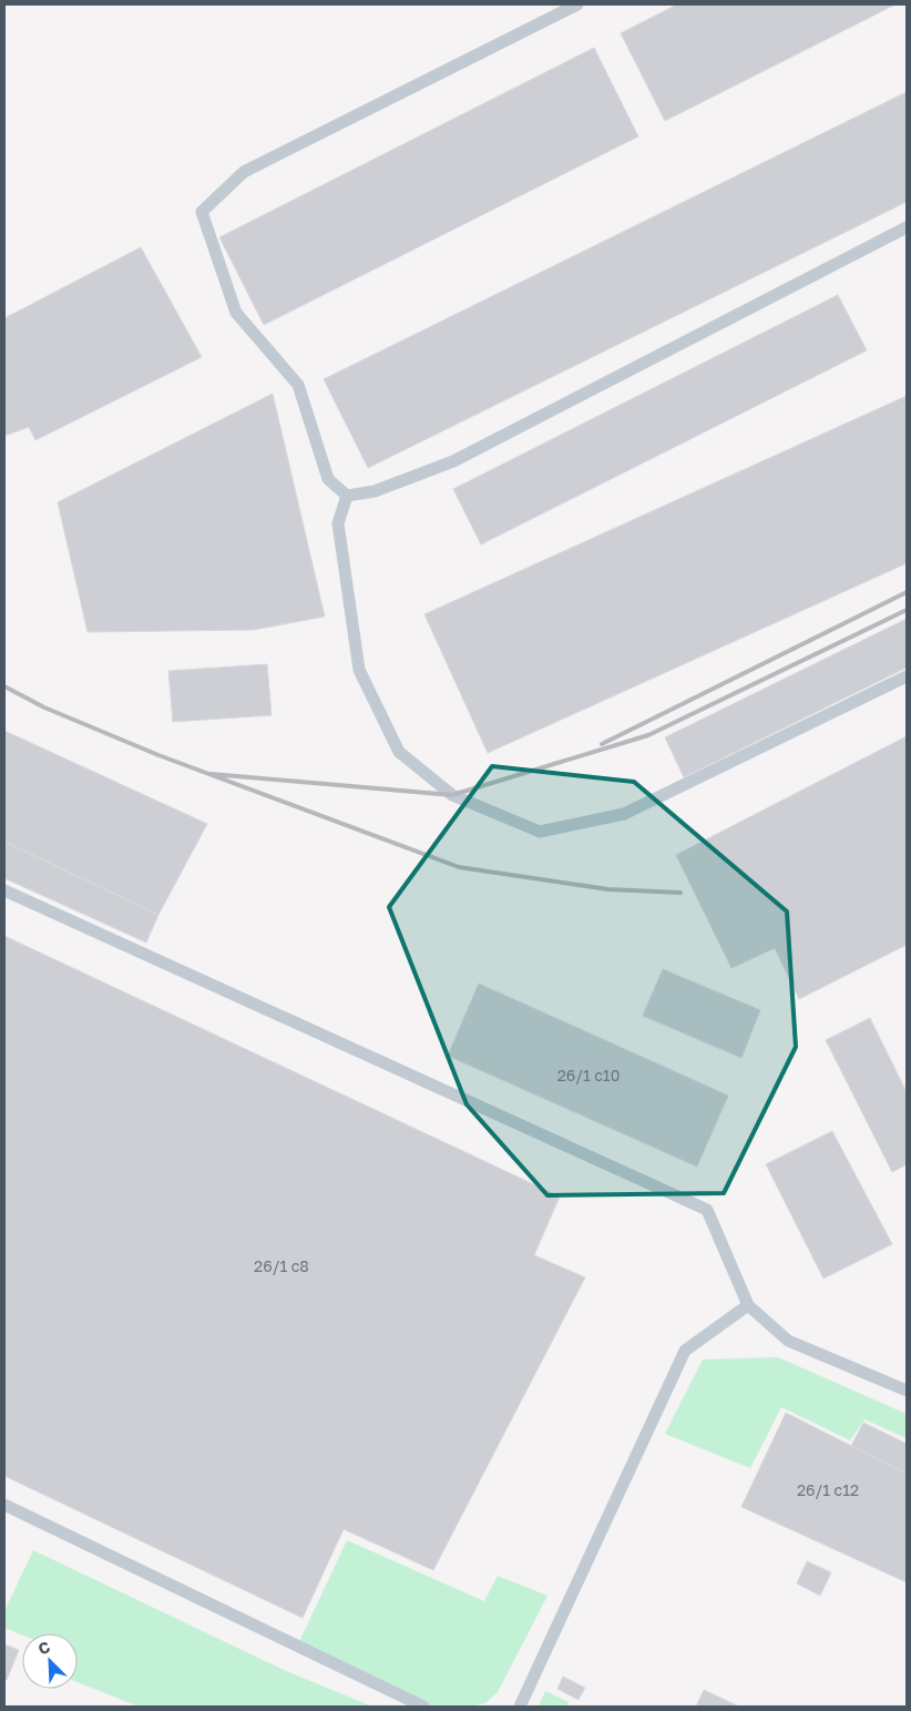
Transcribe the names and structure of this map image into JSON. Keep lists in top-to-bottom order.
{
  "house_numbers": ["26/1 с10", "26/1 с8", "26/1 с12"],
  "north": "top left"
}
